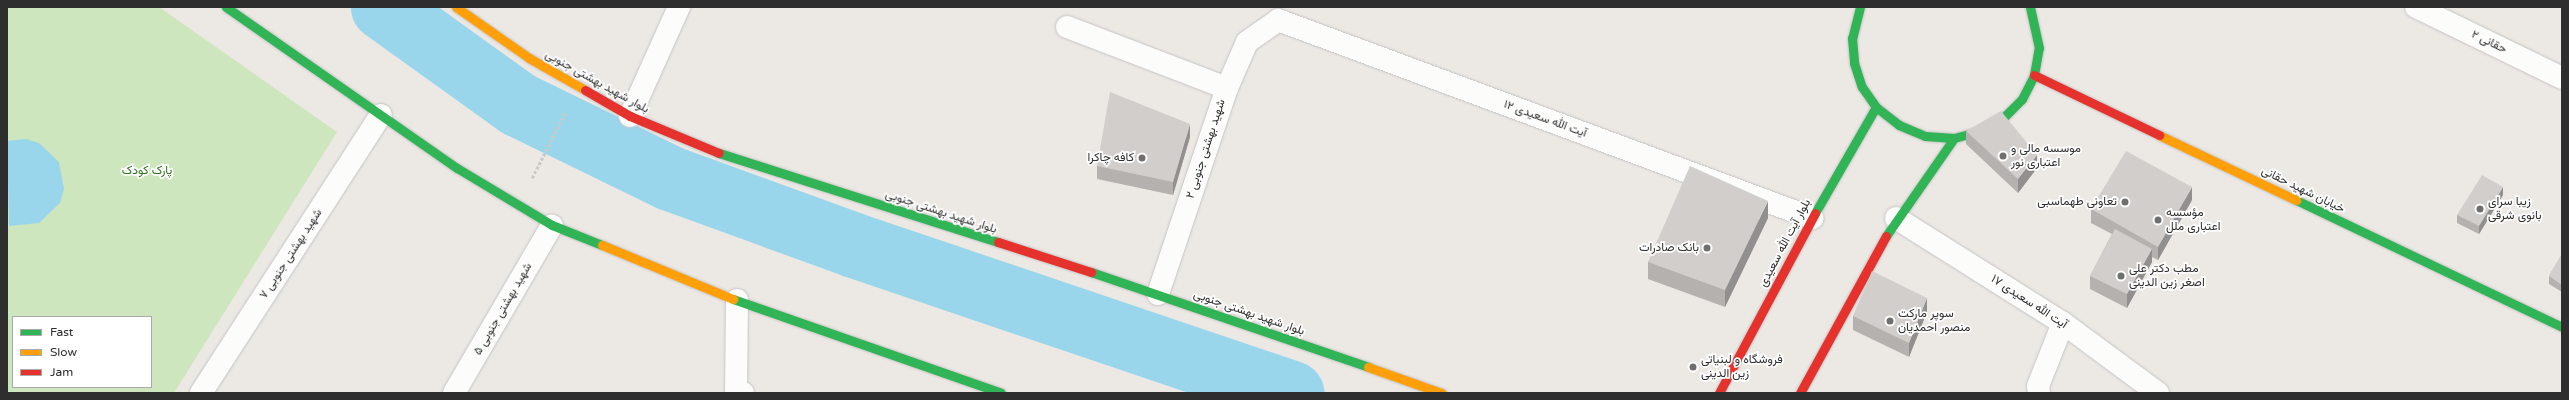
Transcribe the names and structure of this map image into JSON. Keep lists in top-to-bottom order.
{
  "streets": {
    "street": [
      "حقانی ۲",
      "بلوار شهید بهشتی جنوبی",
      "آیت الله سعیدی ۱۲",
      "شهید بهشتی جنوبی ۲",
      "خیابان شهید حقانی",
      "بلوار آیت الله سعیدی",
      "شهید بهشتی جنوبی ۷",
      "آیت الله سعیدی ۱۷",
      "شهید بهشتی جنوبی ۵"
    ]
  },
  "crossings": [
    ["بلوار شهید بهشتی جنوبی", "شهید بهشتی جنوبی ۲"],
    ["آیت الله سعیدی ۱۲", "شهید بهشتی جنوبی ۲"],
    ["آیت الله سعیدی ۱۲", "بلوار آیت الله سعیدی"]
  ],
  "parks": ["پارک کودک"],
  "places": [
    "موسسه مالی و اعتباری نور",
    "کافه چاکرا",
    "تعاونی طهماسبی",
    "زیبا سرای بانوی شرقی",
    "مؤسسه اعتباری ملل",
    "بانک صادرات",
    "مطب دکتر علی اصغر زین الدینی",
    "سوپر مارکت منصور احمدیان",
    "فروشگاه و لبنیاتی زین الدینی"
  ],
  "legend": ["Fast", "Slow", "Jam"]
}
